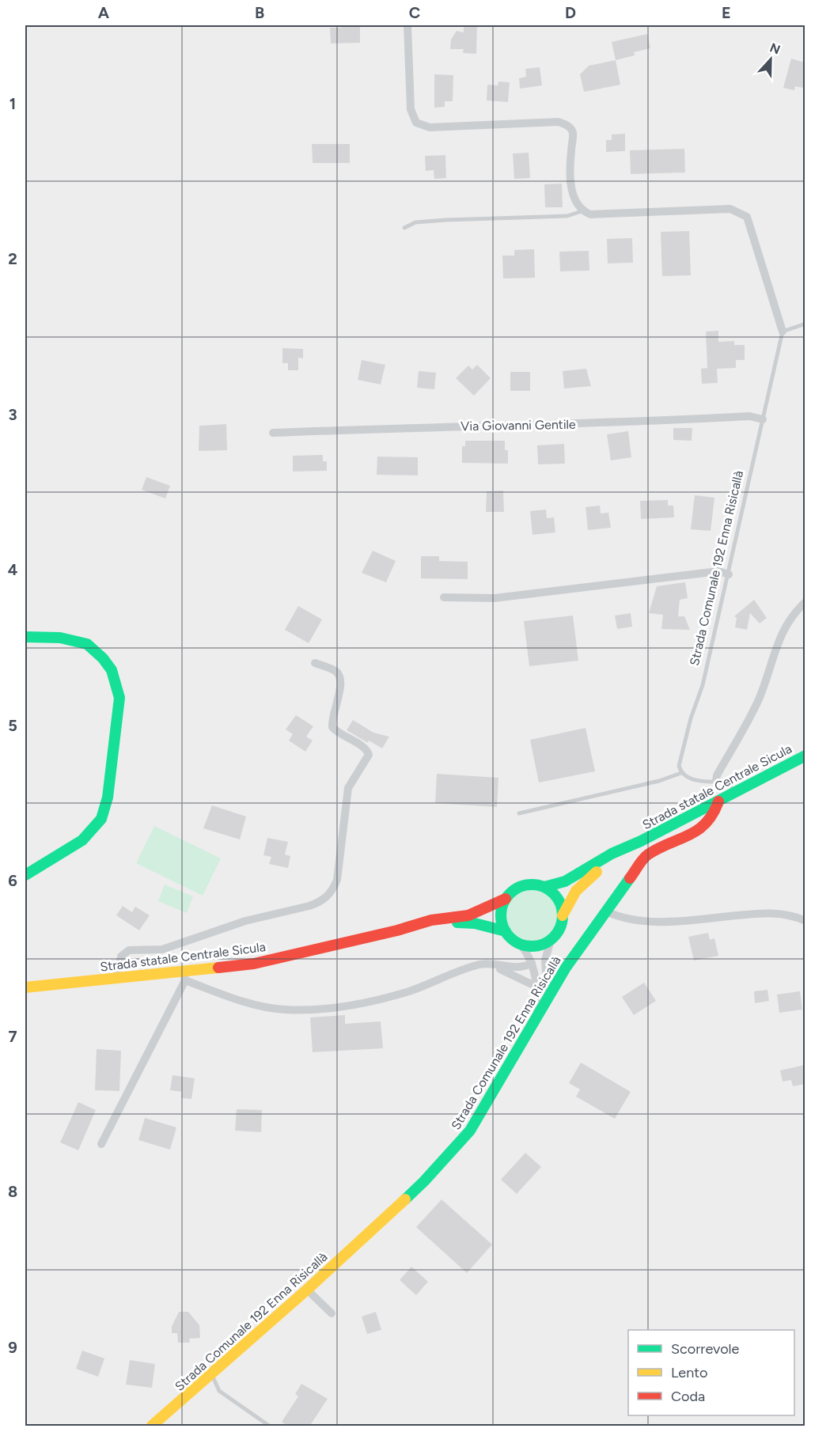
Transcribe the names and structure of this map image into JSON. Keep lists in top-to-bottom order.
{
  "streets": {
    "main road": ["Strada Comunale 192 Enna Risicallà", "Strada statale Centrale Sicula"],
    "street": ["Via Giovanni Gentile"]
  },
  "crossings": [
    ["Via Giovanni Gentile", "Strada Comunale 192 Enna Risicallà"],
    ["Strada Comunale 192 Enna Risicallà", "Strada statale Centrale Sicula"]
  ],
  "legend": ["Scorrevole", "Lento", "Coda"],
  "north": "top",
  "grid": {
    "columns": [
      "A",
      "B",
      "C",
      "D",
      "E"
    ],
    "rows": [
      "1",
      "2",
      "3",
      "4",
      "5",
      "6",
      "7",
      "8",
      "9"
    ]
  }
}
